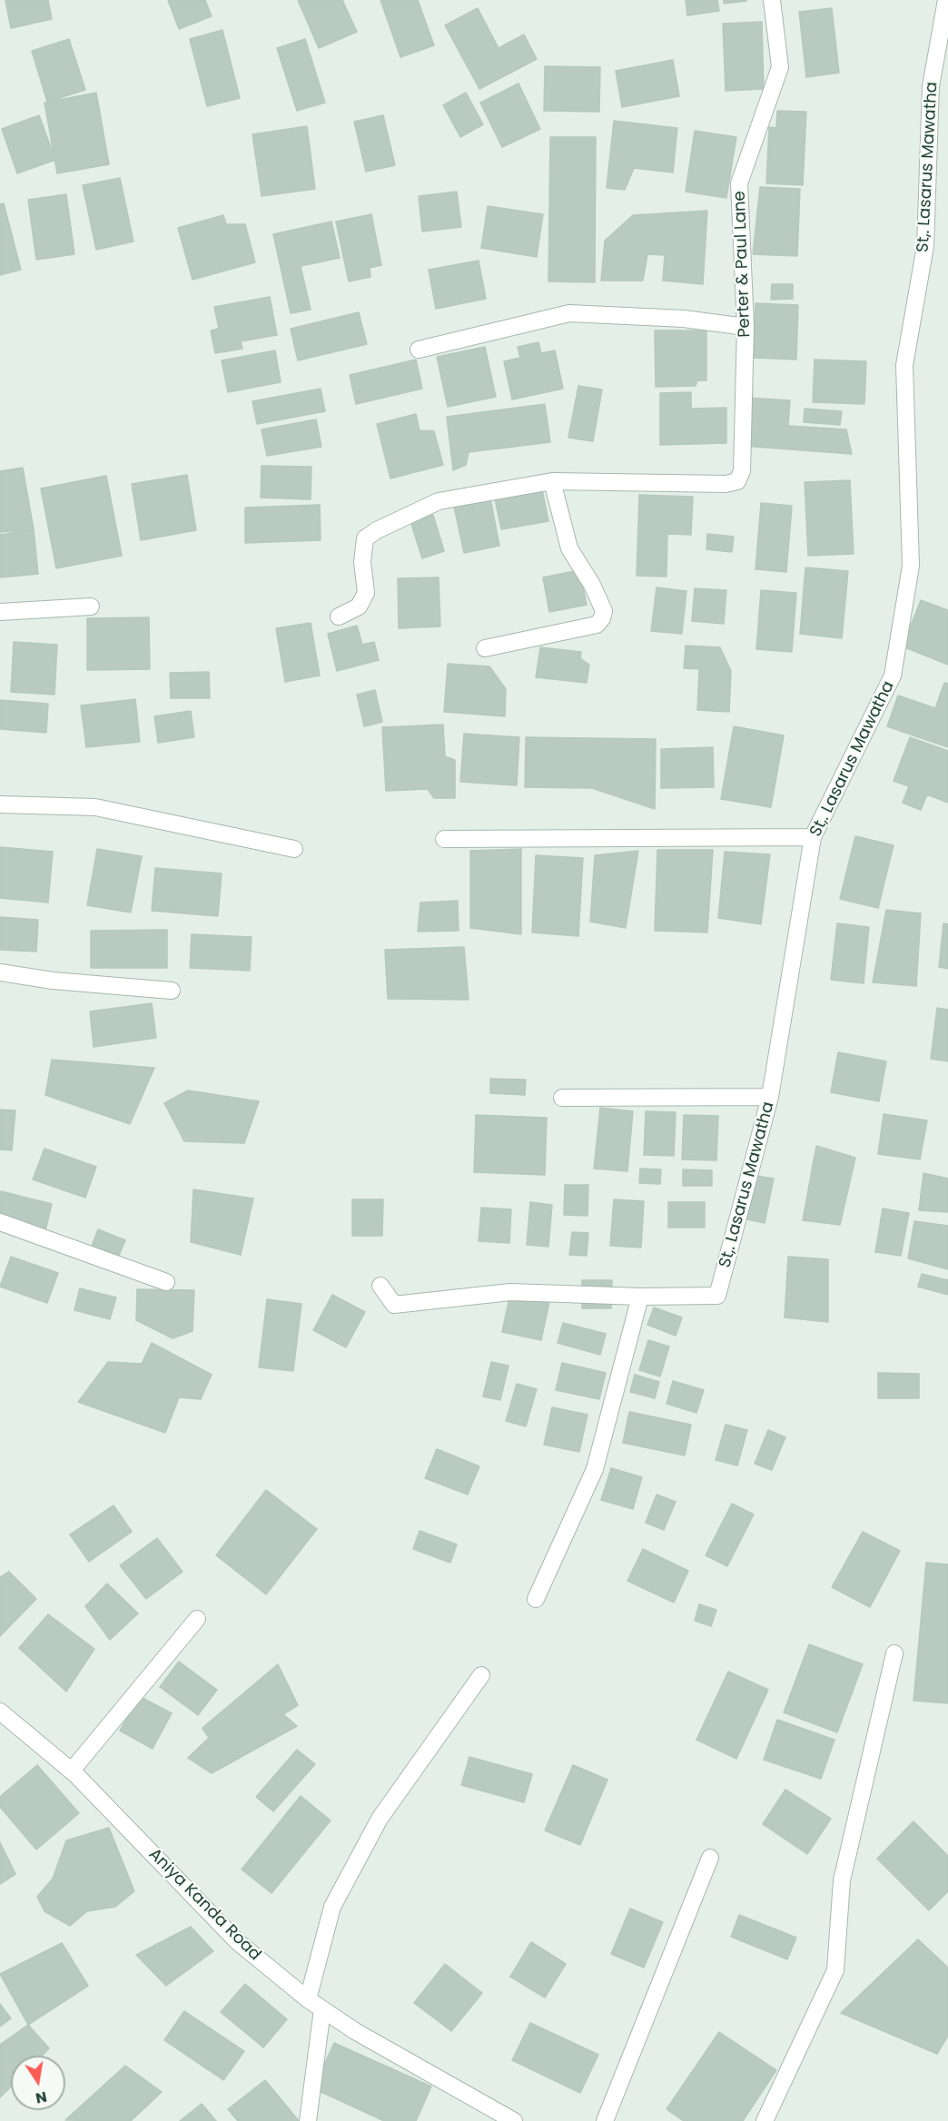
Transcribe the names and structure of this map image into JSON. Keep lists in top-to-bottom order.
{
  "streets": {
    "street": ["St,. Lasarus Mawatha", "Perter & Paul Lane", "Aniya Kanda Road"]
  },
  "north": "bottom"
}
